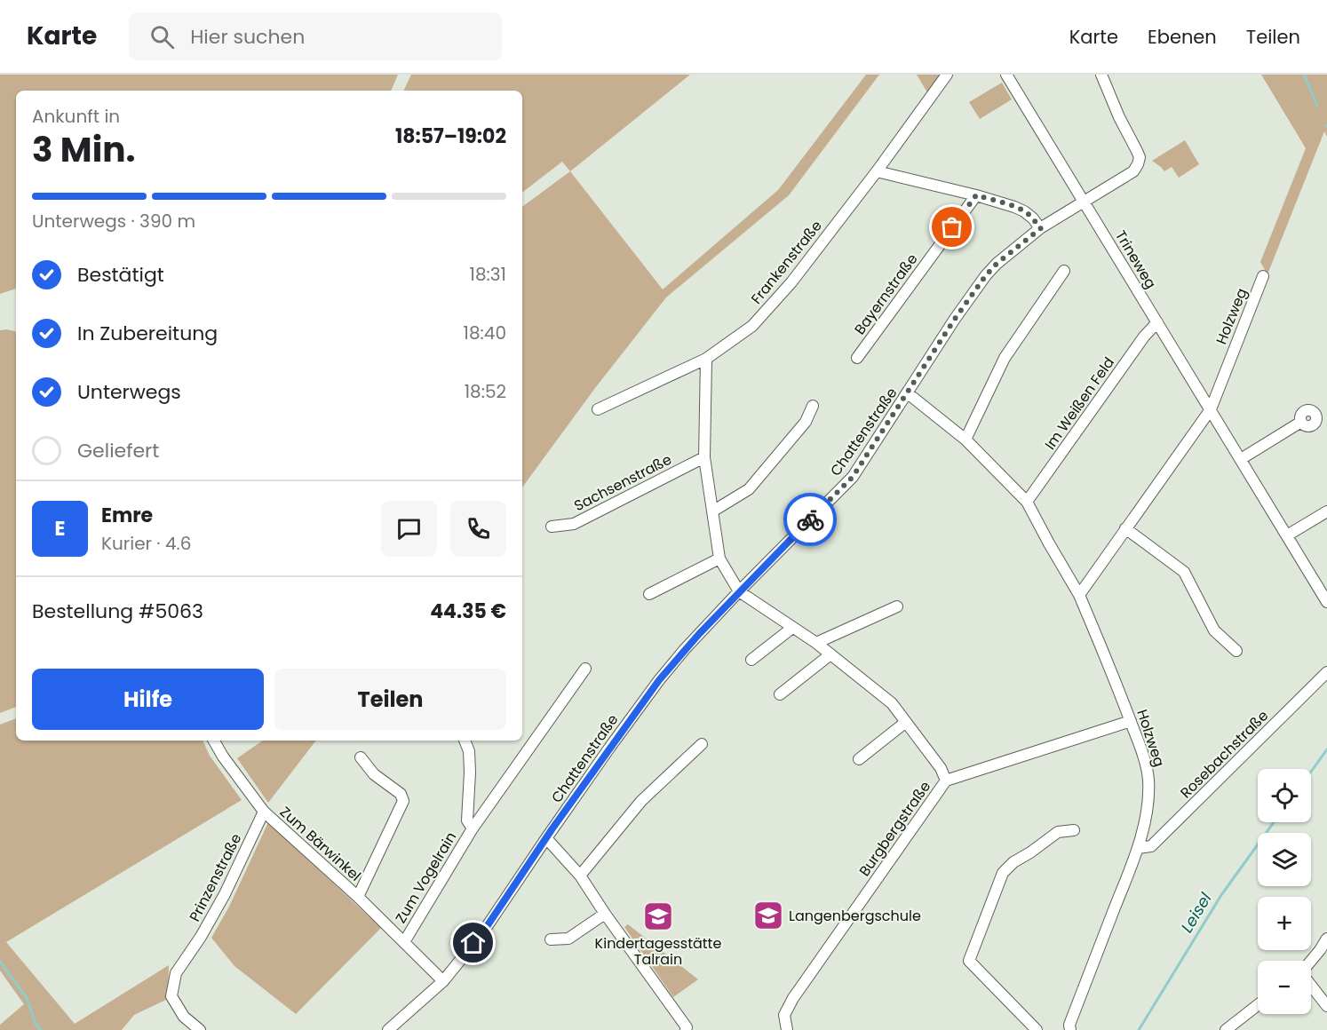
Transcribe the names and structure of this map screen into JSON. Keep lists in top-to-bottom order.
{
  "streets": {
    "street": [
      "Trineweg",
      "Frankenstraße",
      "Bayernstraße",
      "Holzweg",
      "Im Weißen Feld",
      "Chattenstraße",
      "Sachsenstraße",
      "Rosebachstraße",
      "Burgbergstraße",
      "Zum Bärwinkel",
      "Prinzenstraße",
      "Zum Vogelrain"
    ]
  },
  "crossings": [
    ["Trineweg", "Holzweg"],
    ["Trineweg", "Im Weißen Feld"],
    ["Trineweg", "Chattenstraße"],
    ["Holzweg", "Rosebachstraße"],
    ["Holzweg", "Burgbergstraße"],
    ["Chattenstraße", "Zum Bärwinkel"],
    ["Zum Bärwinkel", "Prinzenstraße"],
    ["Zum Bärwinkel", "Zum Vogelrain"]
  ],
  "water": ["Leisel"],
  "places": {
    "school or university": ["Langenbergschule", "Kindertagesstätte Talrain"]
  },
  "page": {
    "header": "Karte",
    "search": "Hier suchen",
    "nav": ["Karte", "Ebenen", "Teilen"],
    "heading": ["3 Min.", "Ankunft in", "18:57–19:02"],
    "panel": [
      "Emre",
      "Kurier · 4.6",
      "Bestellung #5063",
      "44.35 €"
    ],
    "bar": "Unterwegs · 390 m",
    "list": [
      ["Bestätigt", "18:31"],
      ["In Zubereitung", "18:40"],
      ["Unterwegs", "18:52"],
      "Geliefert"
    ],
    "round": "E",
    "buttons": ["Hilfe", "Teilen"],
    "map_buttons": ["+", "−"]
  }
}
